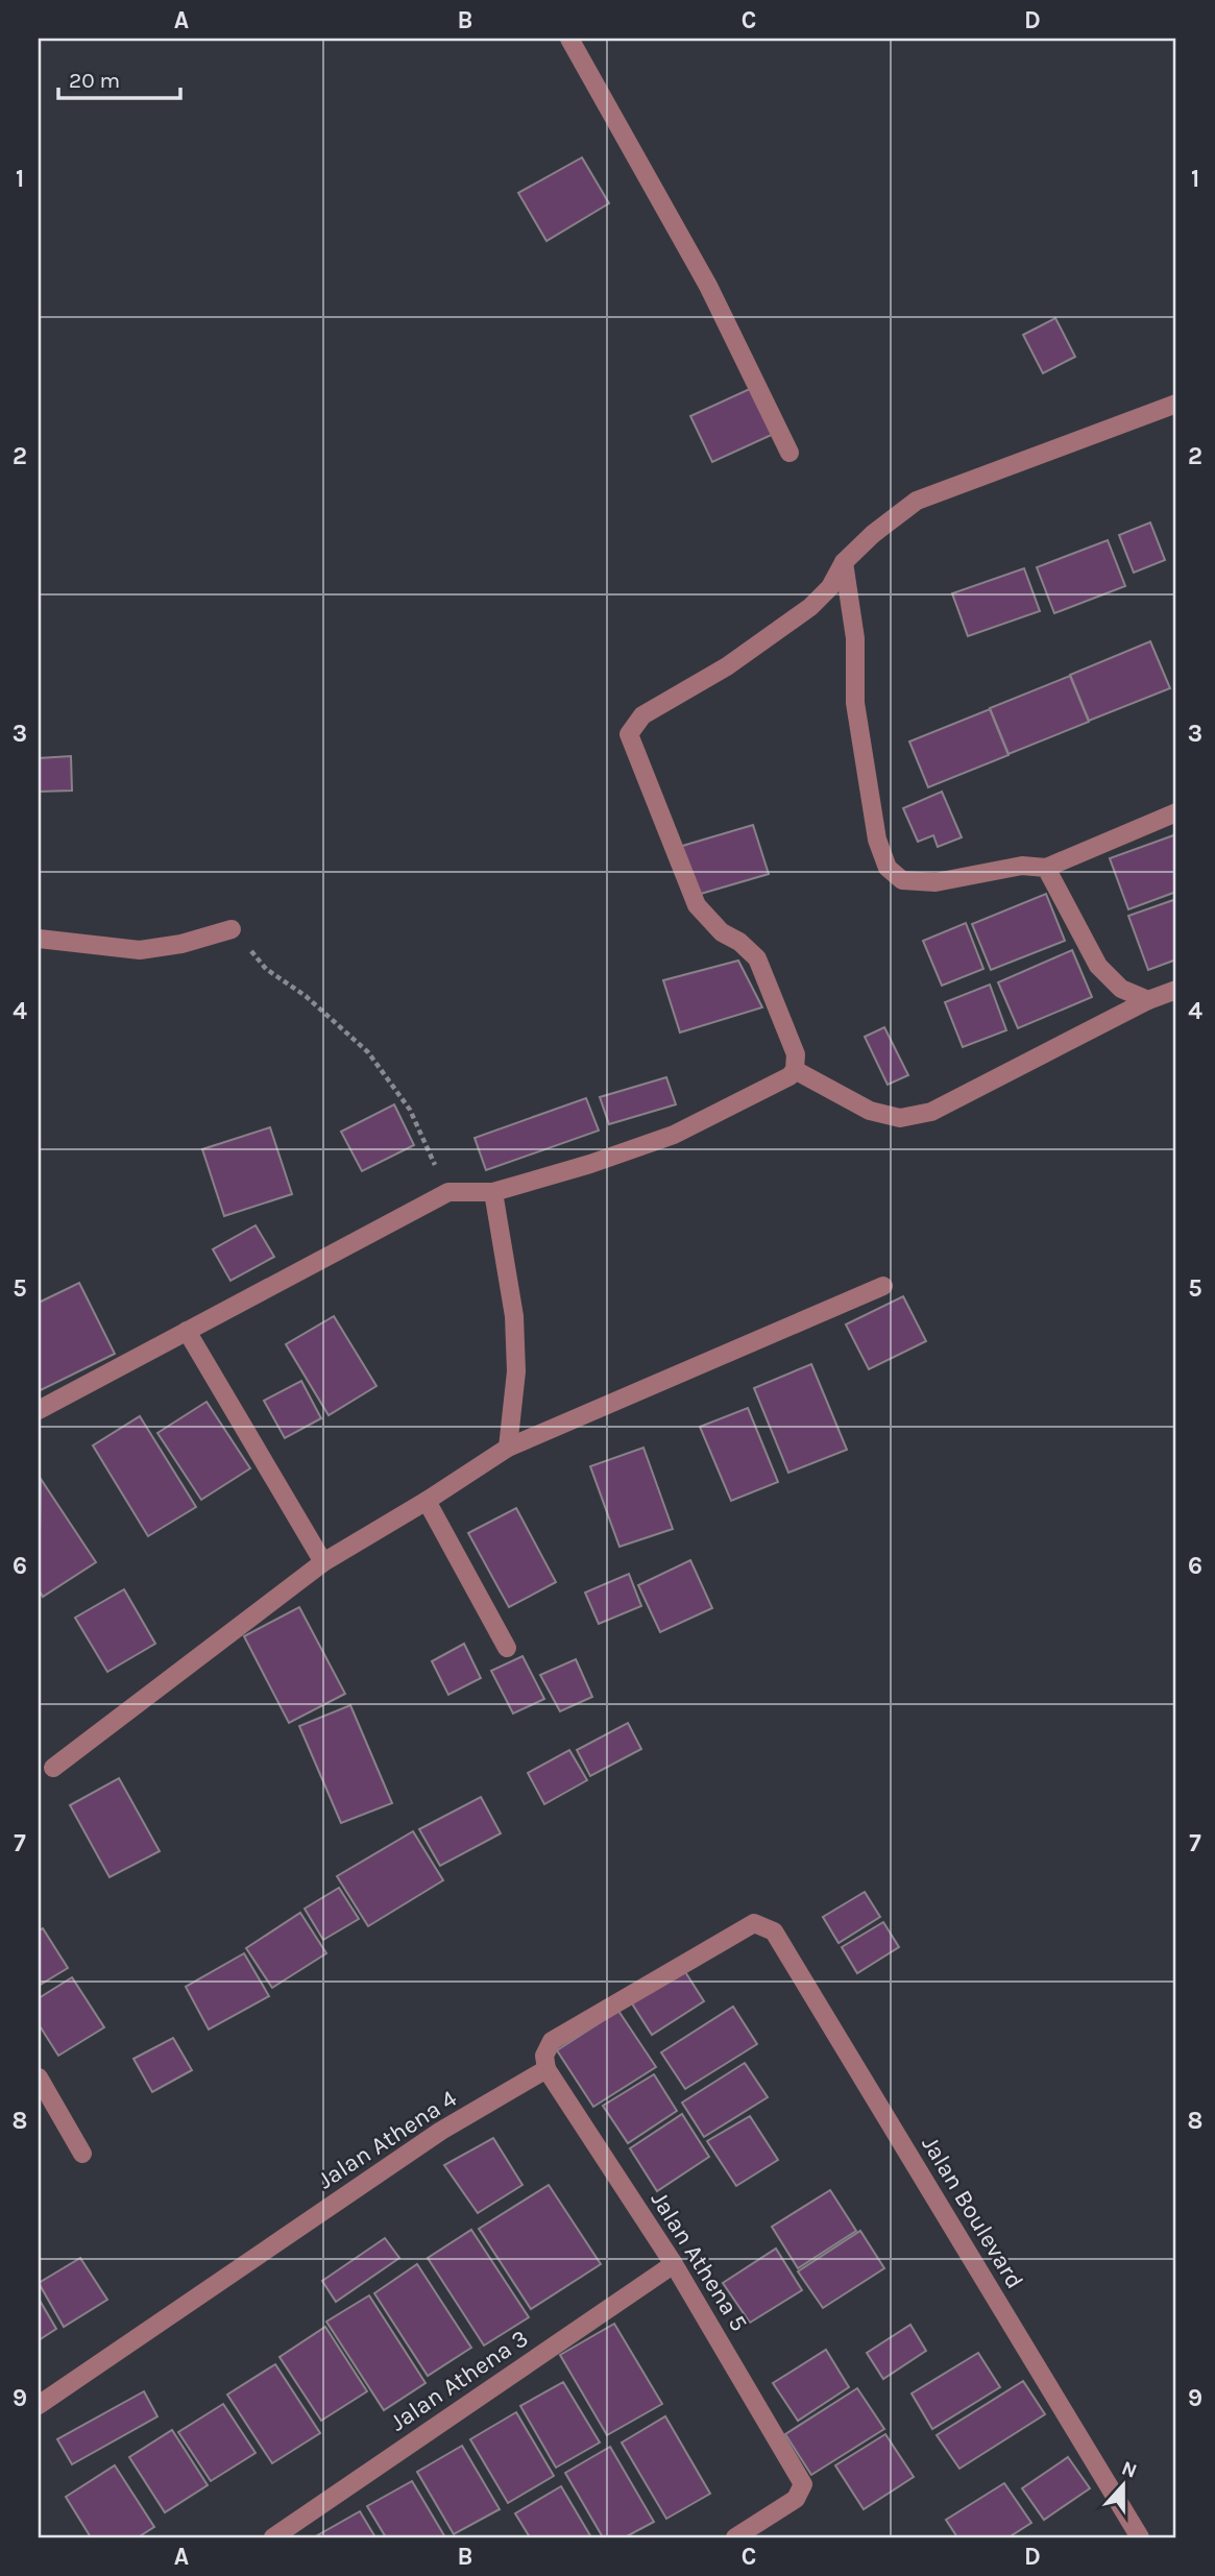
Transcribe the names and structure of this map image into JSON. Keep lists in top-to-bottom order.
{
  "streets": {
    "street": [
      "Jalan Athena 4",
      "Jalan Boulevard",
      "Jalan Athena 5",
      "Jalan Athena 3"
    ]
  },
  "crossings": [
    ["Jalan Athena 4", "Jalan Boulevard"],
    ["Jalan Athena 4", "Jalan Athena 5"],
    ["Jalan Boulevard", "Jalan Athena 5"],
    ["Jalan Athena 5", "Jalan Athena 3"]
  ],
  "scale_bar": "20 m",
  "north": "top",
  "grid": {
    "columns": [
      "A",
      "B",
      "C",
      "D"
    ],
    "rows": [
      "1",
      "2",
      "3",
      "4",
      "5",
      "6",
      "7",
      "8",
      "9"
    ]
  }
}
